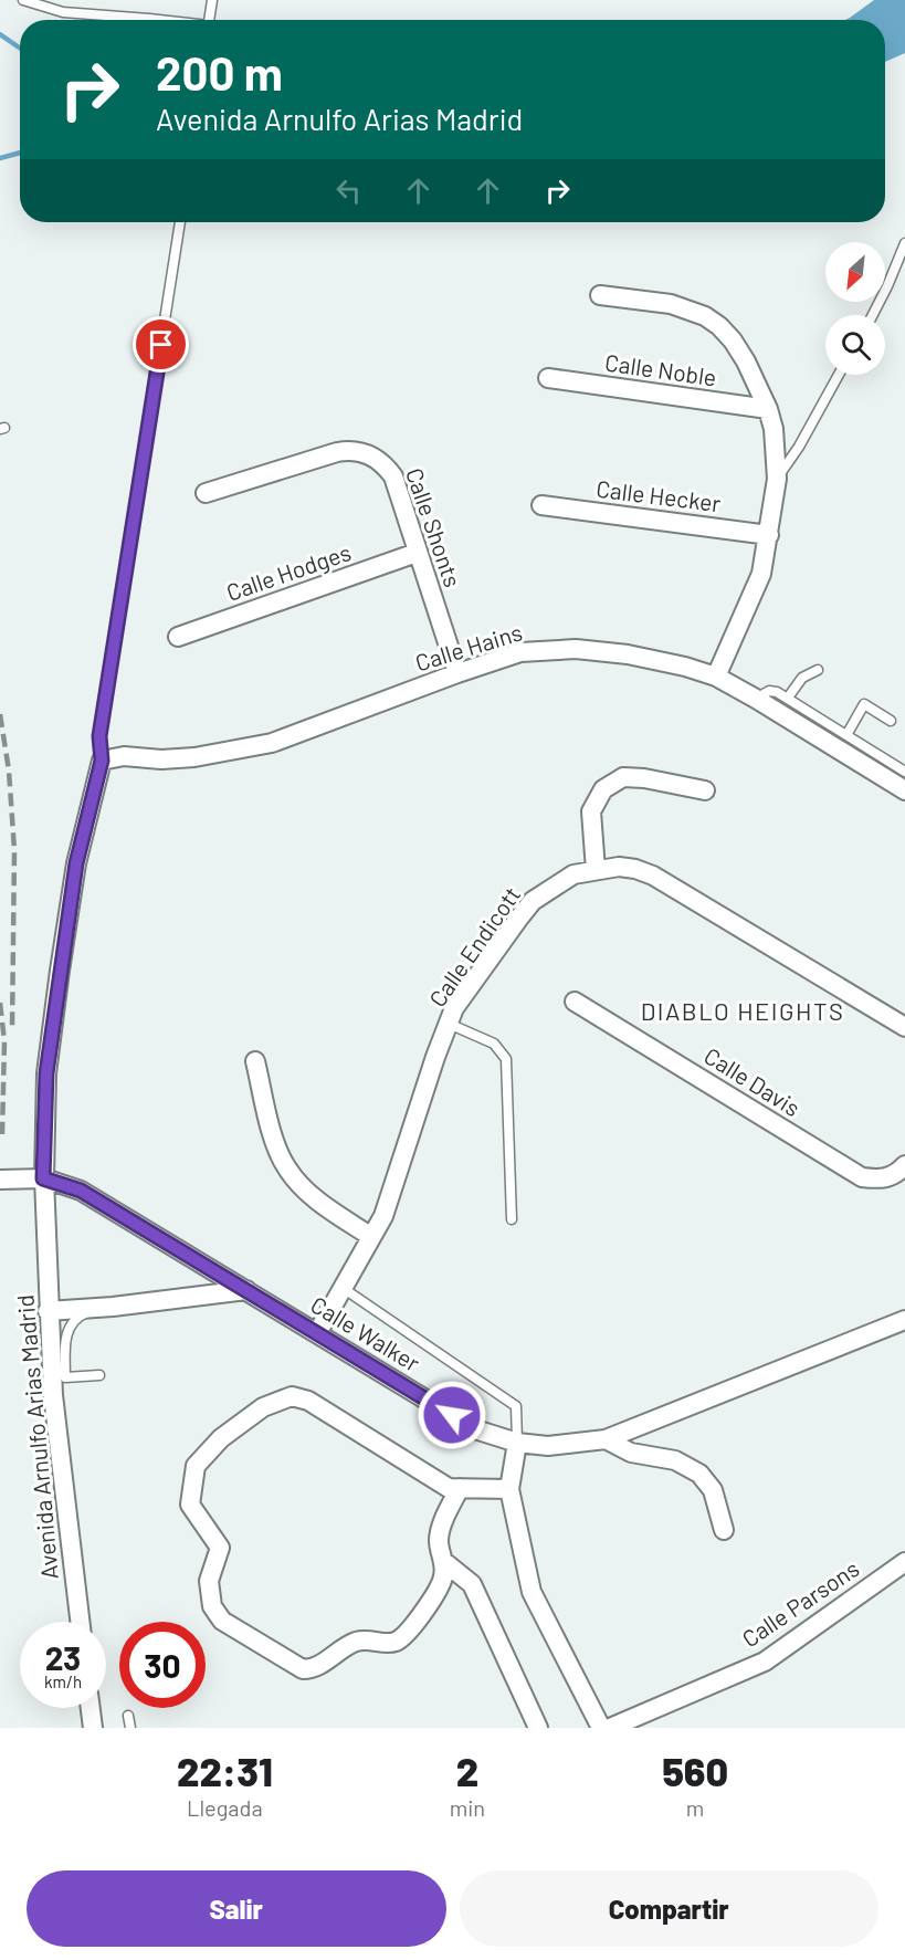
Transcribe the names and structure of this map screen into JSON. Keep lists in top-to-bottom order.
{
  "streets": {
    "street": [
      "Calle Noble",
      "Calle Hecker",
      "Calle Shonts",
      "Calle Hodges",
      "Calle Hains",
      "Calle Endicott",
      "Calle Davis",
      "Calle Walker",
      "Avenida Arnulfo Arias Madrid",
      "Calle Parsons"
    ]
  },
  "crossings": [
    ["Calle Shonts", "Calle Hodges"],
    ["Calle Shonts", "Calle Hains"],
    ["Calle Hains", "Avenida Arnulfo Arias Madrid"],
    ["Calle Endicott", "Calle Walker"],
    ["Calle Walker", "Avenida Arnulfo Arias Madrid"]
  ],
  "districts": ["DIABLO HEIGHTS"],
  "north": "bottom left",
  "page": {
    "turn": ["200 m", "Avenida Arnulfo Arias Madrid"],
    "speed": "23 km/h",
    "limit": "30",
    "eta": [
      "22:31",
      "Llegada",
      "2",
      "min",
      "560",
      "m"
    ],
    "buttons": ["Salir", "Compartir"]
  }
}
